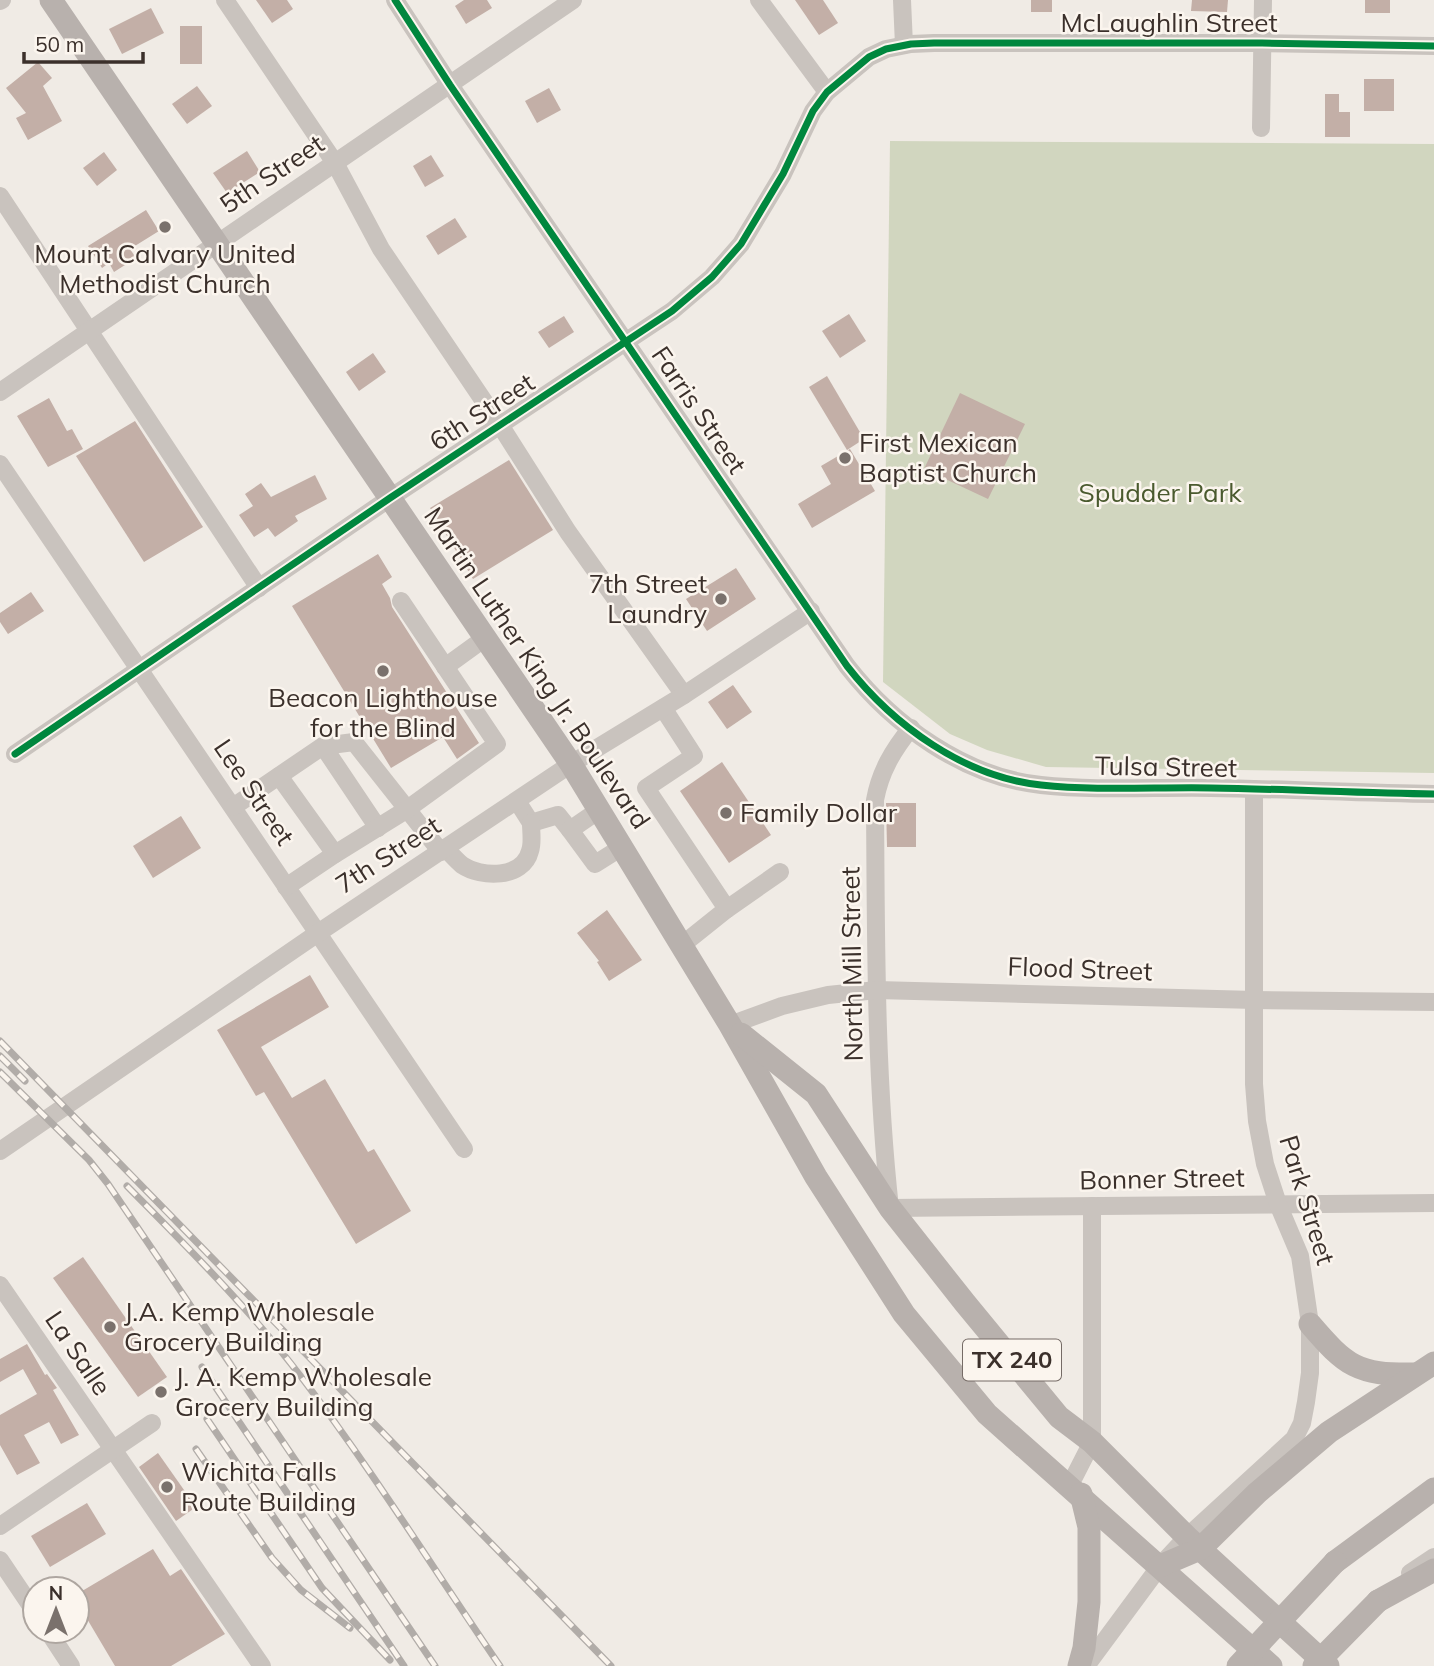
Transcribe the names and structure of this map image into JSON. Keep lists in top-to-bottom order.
{
  "streets": {
    "main road": ["Martin Luther King Jr. Boulevard", "TX 240"],
    "street": [
      "McLaughlin Street",
      "5th Street",
      "Farris Street",
      "6th Street",
      "Tulsa Street",
      "Lee Street",
      "7th Street",
      "North Mill Street",
      "Flood Street",
      "Bonner Street",
      "Park Street",
      "La Salle"
    ]
  },
  "crossings": [
    ["McLaughlin Street", "6th Street"],
    ["5th Street", "Farris Street"],
    ["5th Street", "Martin Luther King Jr. Boulevard"],
    ["Farris Street", "6th Street"],
    ["Farris Street", "Tulsa Street"],
    ["Farris Street", "7th Street"],
    ["Farris Street", "North Mill Street"],
    ["6th Street", "Martin Luther King Jr. Boulevard"],
    ["6th Street", "Lee Street"],
    ["Martin Luther King Jr. Boulevard", "7th Street"],
    ["Martin Luther King Jr. Boulevard", "North Mill Street"],
    ["Martin Luther King Jr. Boulevard", "Flood Street"],
    ["Martin Luther King Jr. Boulevard", "Bonner Street"],
    ["Martin Luther King Jr. Boulevard", "Park Street"],
    ["Tulsa Street", "North Mill Street"],
    ["Tulsa Street", "Park Street"],
    ["Lee Street", "7th Street"],
    ["North Mill Street", "Flood Street"],
    ["North Mill Street", "Bonner Street"],
    ["Flood Street", "Park Street"],
    ["Bonner Street", "Park Street"]
  ],
  "parks": ["Spudder Park"],
  "places": [
    "Mount Calvary United Methodist Church",
    "First Mexican Baptist Church",
    "7th Street Laundry",
    "Beacon Lighthouse for the Blind",
    "Family Dollar",
    "J.A. Kemp Wholesale Grocery Building",
    "J. A. Kemp Wholesale Grocery Building",
    "Wichita Falls Route Building"
  ],
  "scale_bar": "50 m",
  "north": "top"
}
